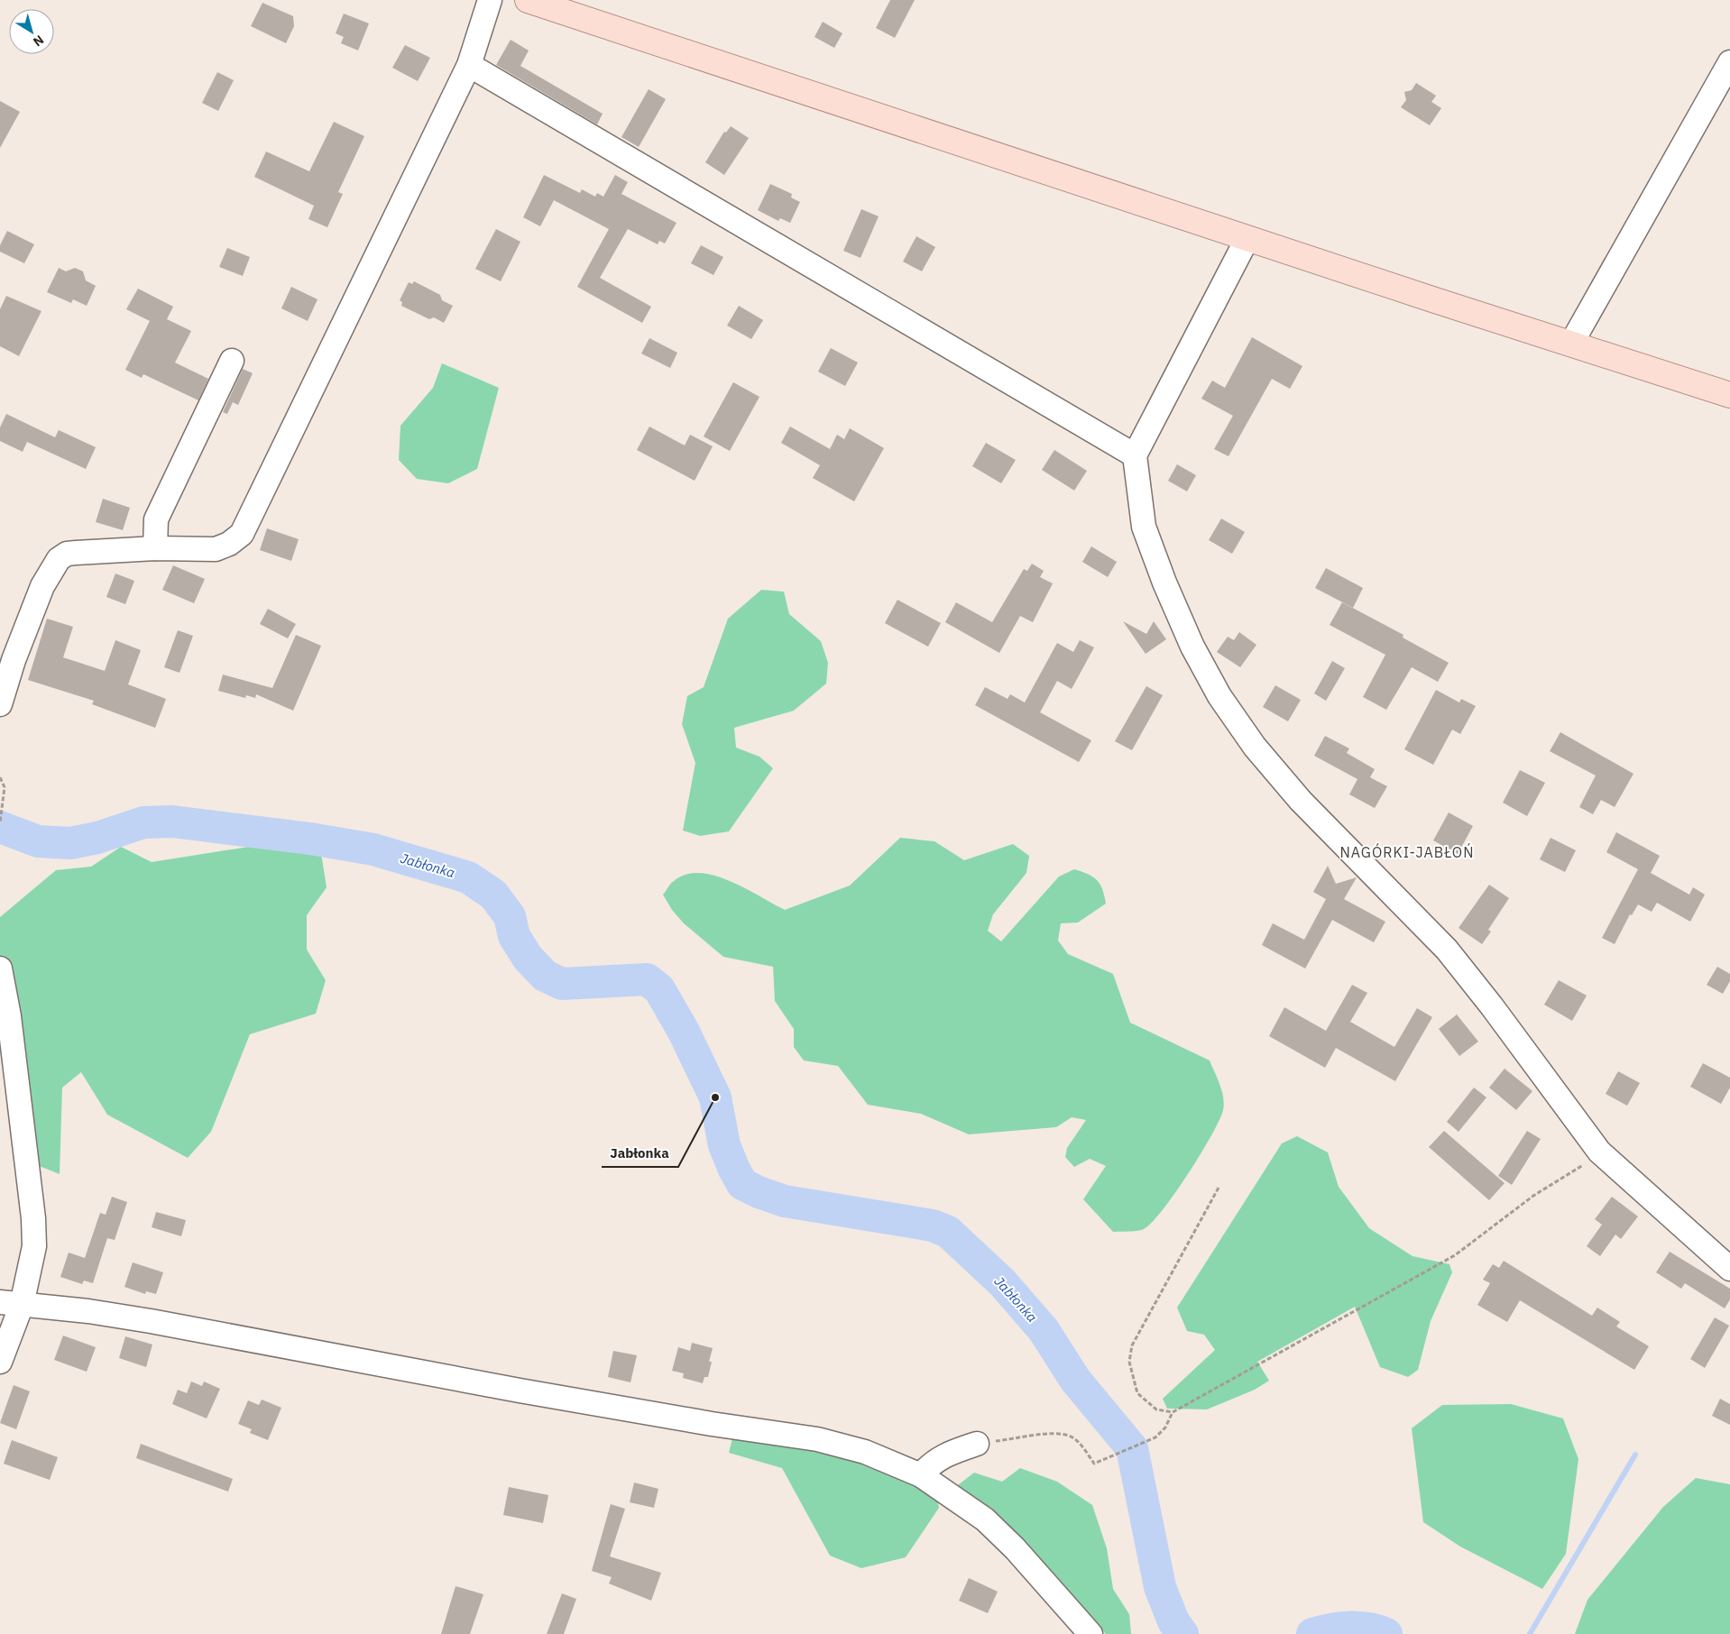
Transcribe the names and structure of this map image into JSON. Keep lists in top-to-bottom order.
{
  "districts": ["NAGÓRKI-JABŁOŃ"],
  "water": ["Jabłonka"],
  "places": ["Jabłonka"],
  "north": "bottom right"
}
